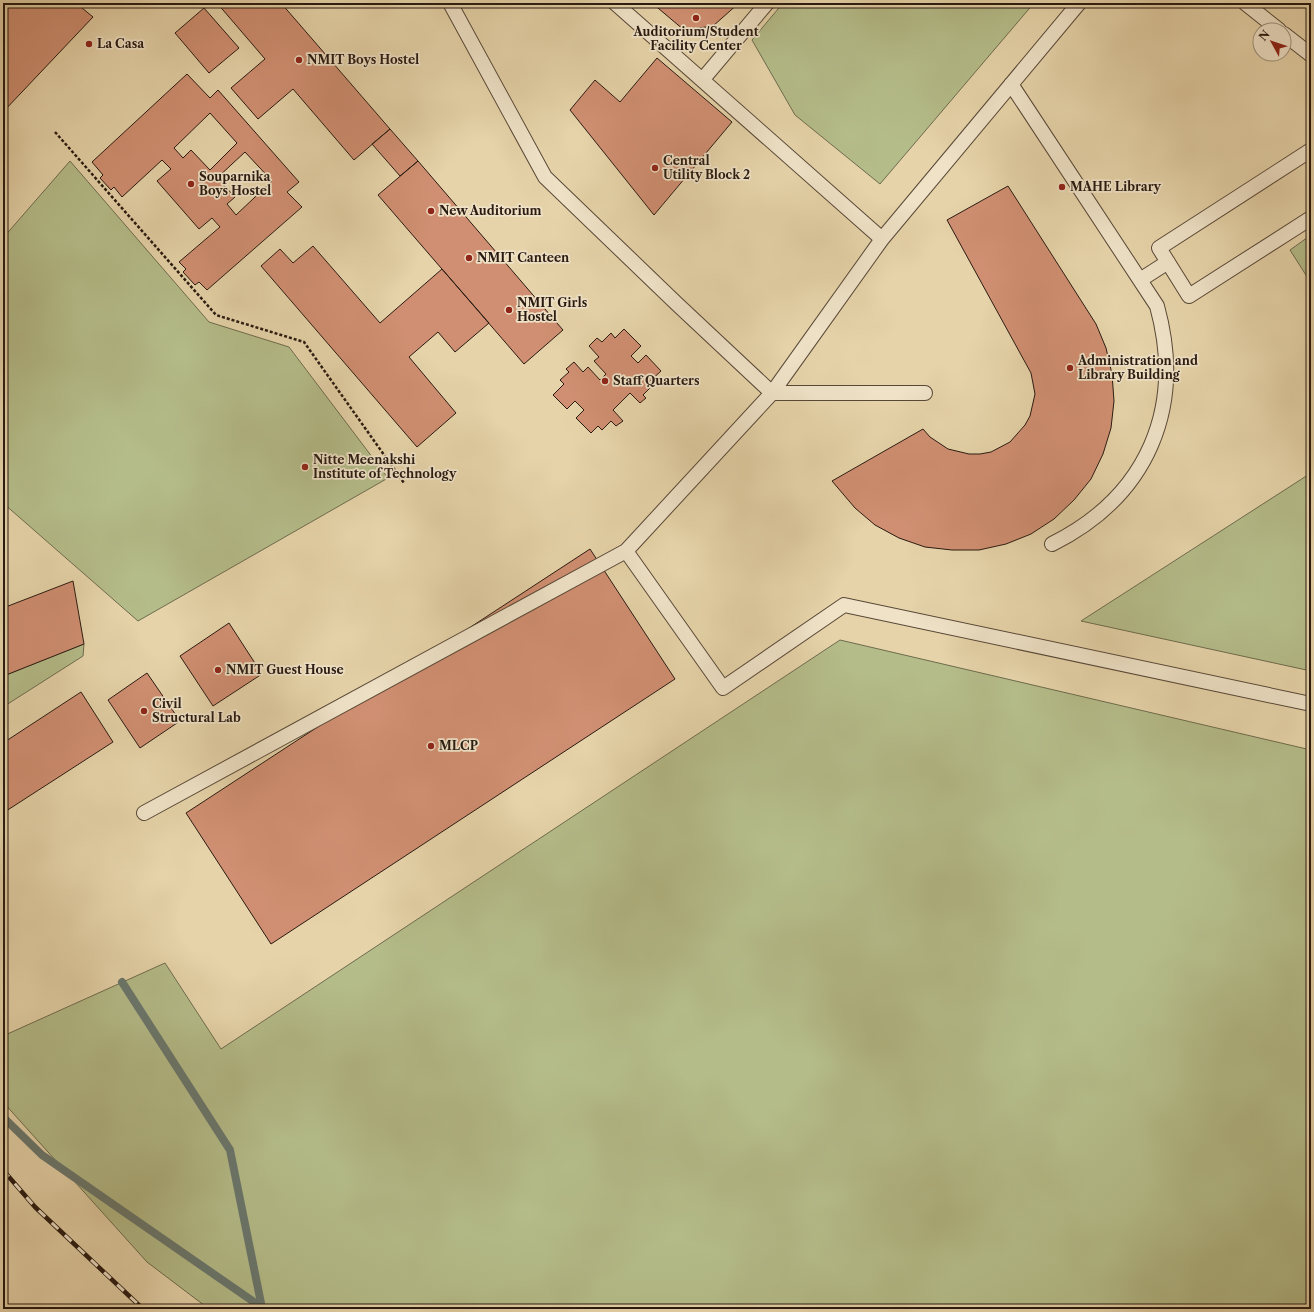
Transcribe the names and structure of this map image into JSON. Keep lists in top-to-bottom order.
{
  "places": [
    "Auditorium/Student Facility Center",
    "La Casa",
    "NMIT Boys Hostel",
    "Central Utility Block 2",
    "Souparnika Boys Hostel",
    "MAHE Library",
    "New Auditorium",
    "NMIT Canteen",
    "NMIT Girls Hostel",
    "Administration and Library Building",
    "Staff Quarters",
    "Nitte Meenakshi Institute of Technology",
    "NMIT Guest House",
    "Civil Structural Lab",
    "MLCP"
  ],
  "north": "top left"
}
